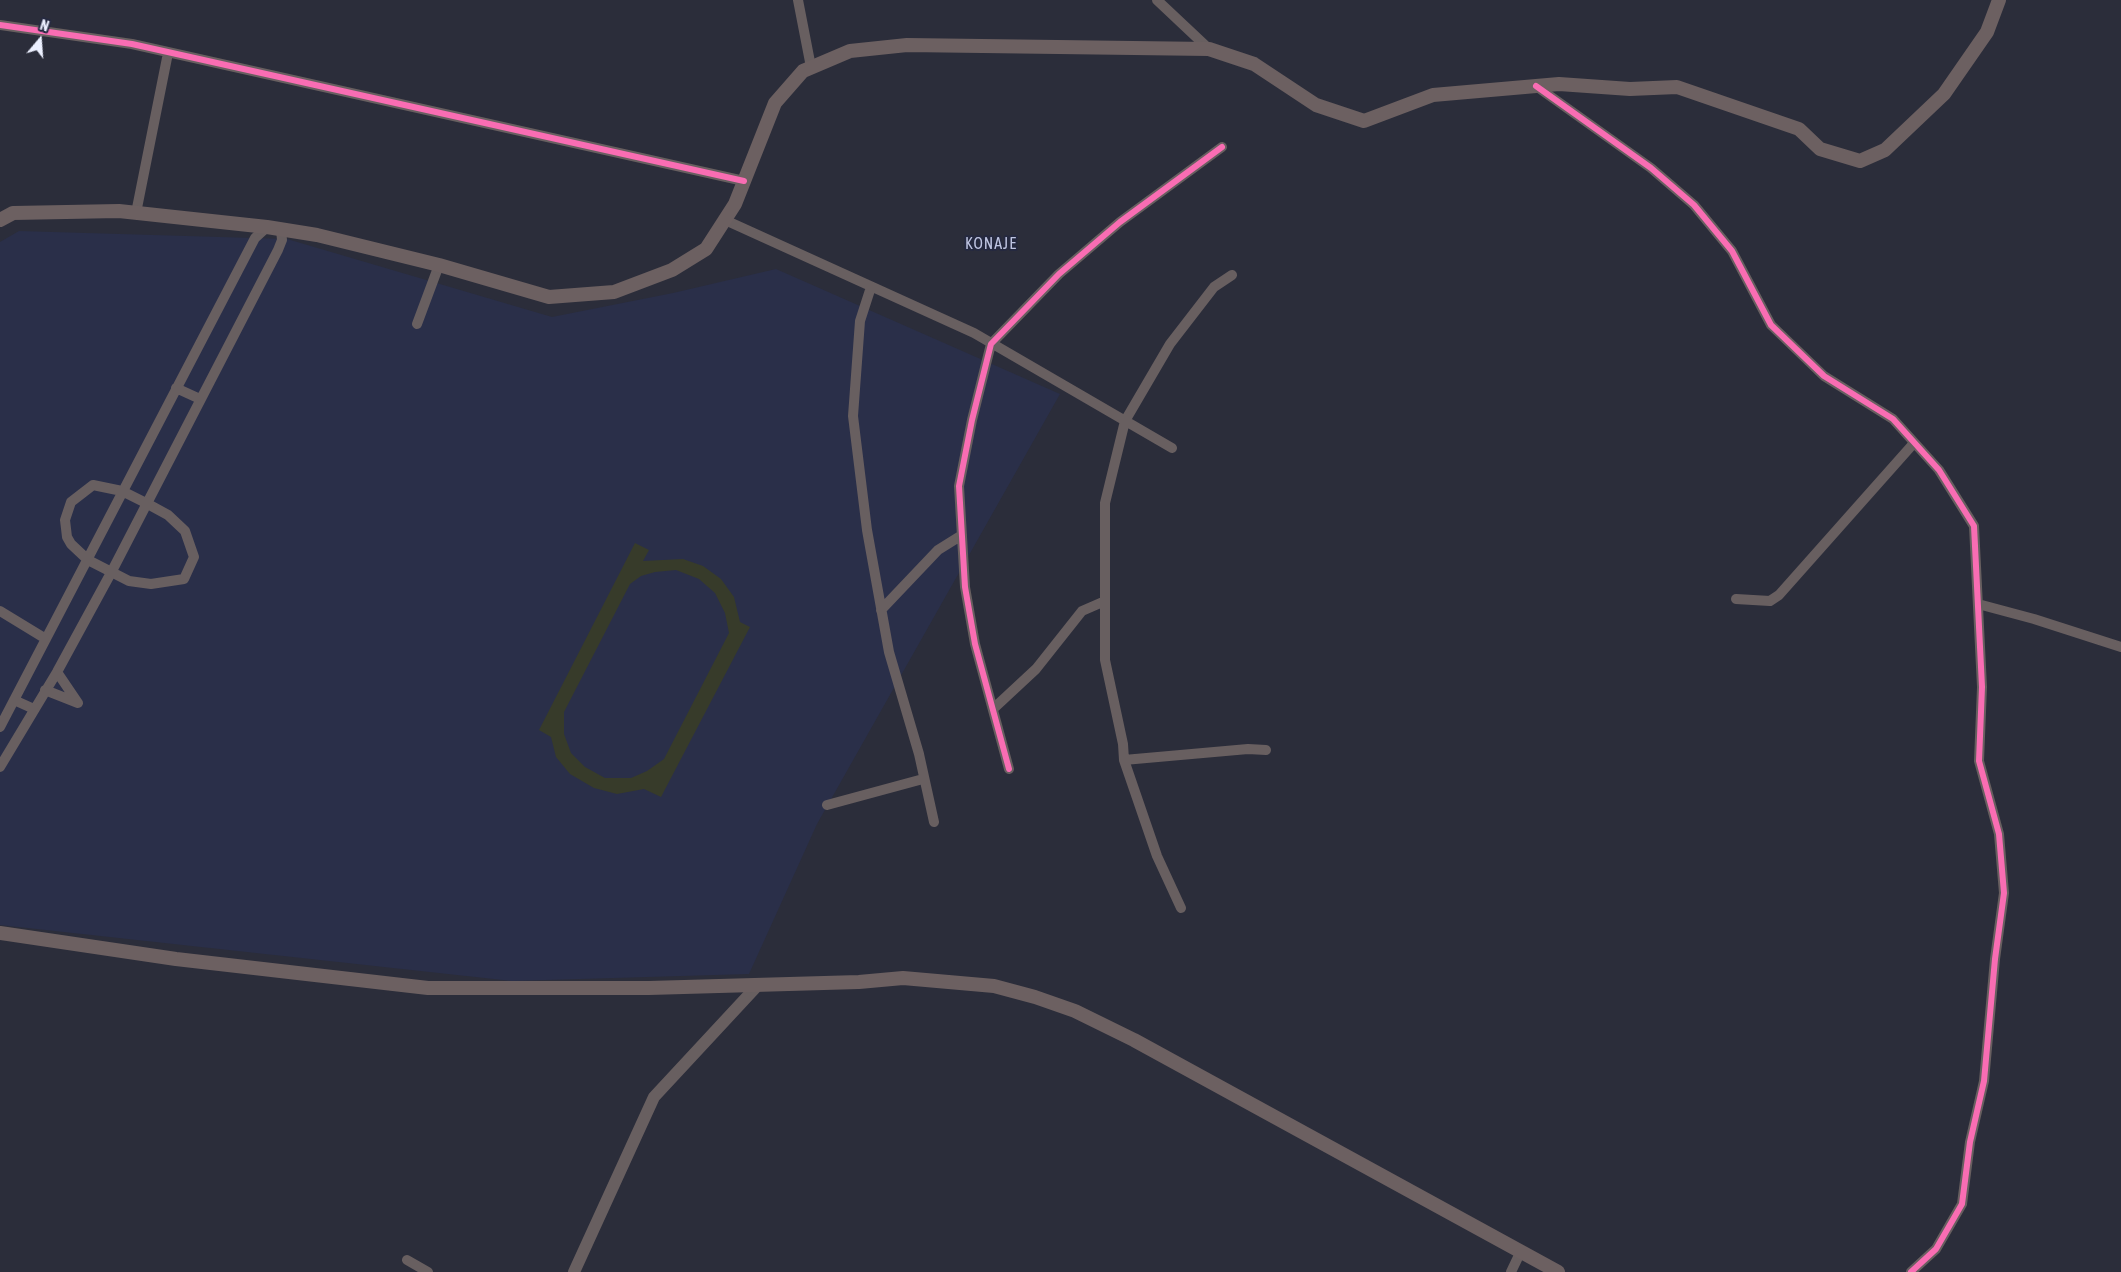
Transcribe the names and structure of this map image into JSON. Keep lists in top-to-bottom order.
{
  "districts": ["KONAJE"],
  "north": "top"
}
